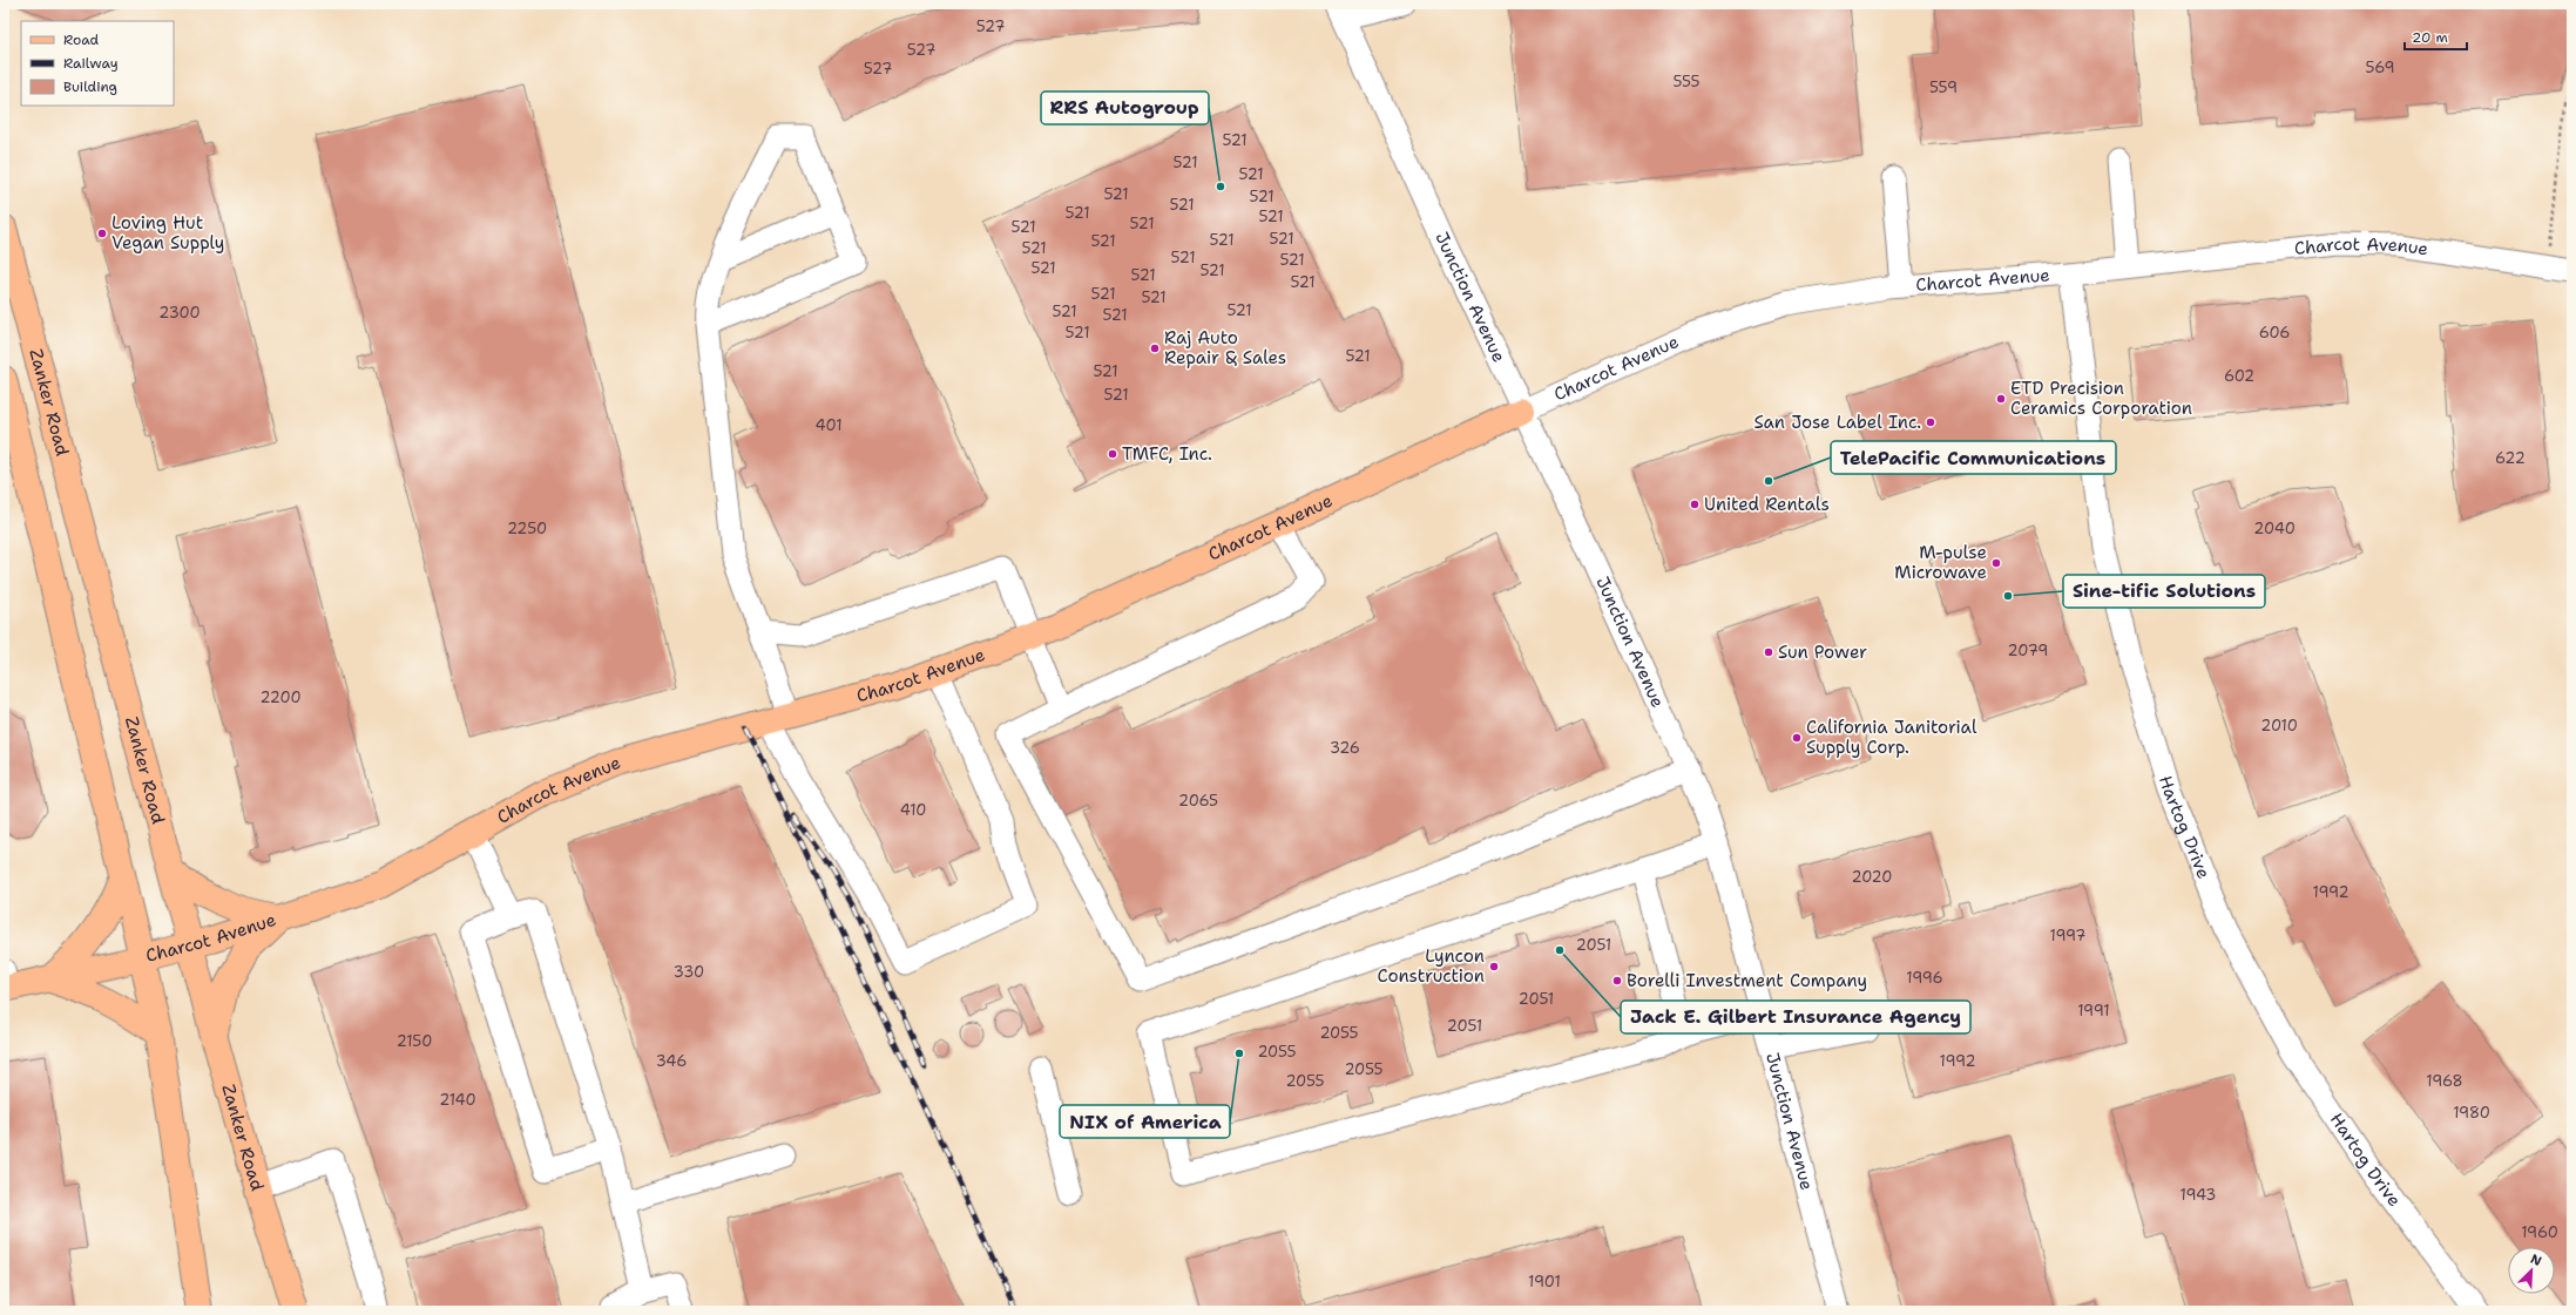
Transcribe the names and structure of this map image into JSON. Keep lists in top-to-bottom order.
{
  "streets": {
    "main road": ["Charcot Avenue", "Zanker Road"],
    "street": ["Junction Avenue", "Hartog Drive"]
  },
  "crossings": [
    ["Charcot Avenue", "Junction Avenue"],
    ["Charcot Avenue", "Zanker Road"],
    ["Charcot Avenue", "Hartog Drive"]
  ],
  "places": [
    "RRS Autogroup",
    "Loving Hut Vegan Supply",
    "Raj Auto Repair & Sales",
    "ETD Precision Ceramics Corporation",
    "San Jose Label Inc.",
    "TMFC, Inc.",
    "TelePacific Communications",
    "United Rentals",
    "M-pulse Microwave",
    "Sine-tific Solutions",
    "Sun Power",
    "California Janitorial Supply Corp.",
    "Jack E. Gilbert Insurance Agency",
    "Lyncon Construction",
    "Borelli Investment Company",
    "NIX of America"
  ],
  "house_numbers": [
    "527",
    "527",
    "569",
    "527",
    "555",
    "559",
    "521",
    "521",
    "521",
    "521",
    "521",
    "521",
    "521",
    "521",
    "521",
    "521",
    "521",
    "521",
    "521",
    "521",
    "521",
    "521",
    "521",
    "521",
    "521",
    "521",
    "521",
    "521",
    "521",
    "521",
    "2300",
    "521",
    "521",
    "606",
    "521",
    "521",
    "602",
    "521",
    "401",
    "622",
    "2250",
    "2040",
    "2079",
    "2200",
    "2010",
    "326",
    "2065",
    "410",
    "2020",
    "1992",
    "1997",
    "2051",
    "330",
    "1996",
    "2051",
    "1991",
    "2051",
    "2055",
    "2150",
    "2055",
    "346",
    "1992",
    "2055",
    "2055",
    "1968",
    "2140",
    "1980",
    "1943",
    "1960",
    "1901"
  ],
  "legend": ["Road", "Railway", "Building"],
  "scale_bar": "20 m",
  "north": "top right"
}
